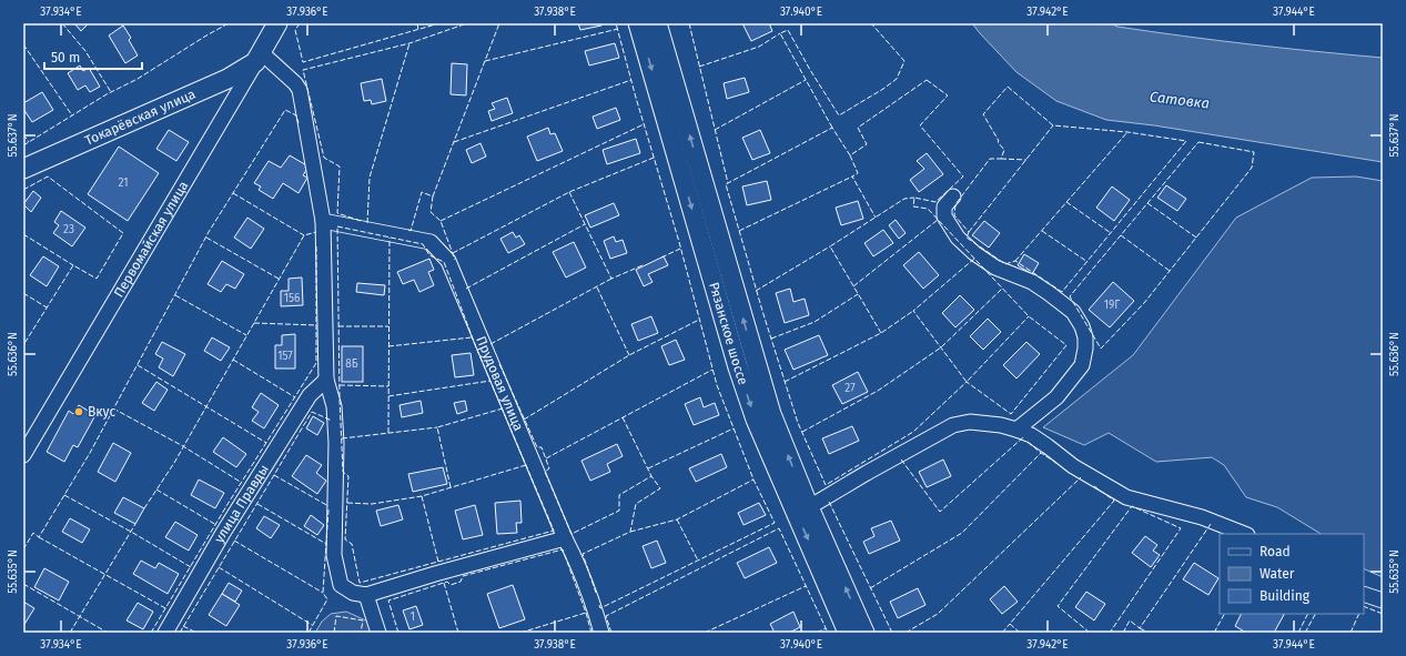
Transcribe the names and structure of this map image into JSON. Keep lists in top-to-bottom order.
{
  "streets": {
    "main road": ["Токарёвская улица", "Первомайская улица", "Рязанское шоссе"],
    "street": ["Прудовая улица", "улица Правды"]
  },
  "crossings": [
    ["Токарёвская улица", "Первомайская улица"]
  ],
  "water": ["Сатовка"],
  "places": ["Вкус"],
  "house_numbers": [
    "21",
    "23",
    "156",
    "19Г",
    "157",
    "8Б",
    "27",
    "1"
  ],
  "legend": ["Road", "Water", "Building"],
  "scale_bar": "50 m",
  "coordinates": [
    "37.934°E",
    "37.936°E",
    "37.938°E",
    "37.940°E",
    "37.942°E",
    "37.944°E",
    "55.637°N",
    "55.636°N",
    "55.635°N"
  ]
}
